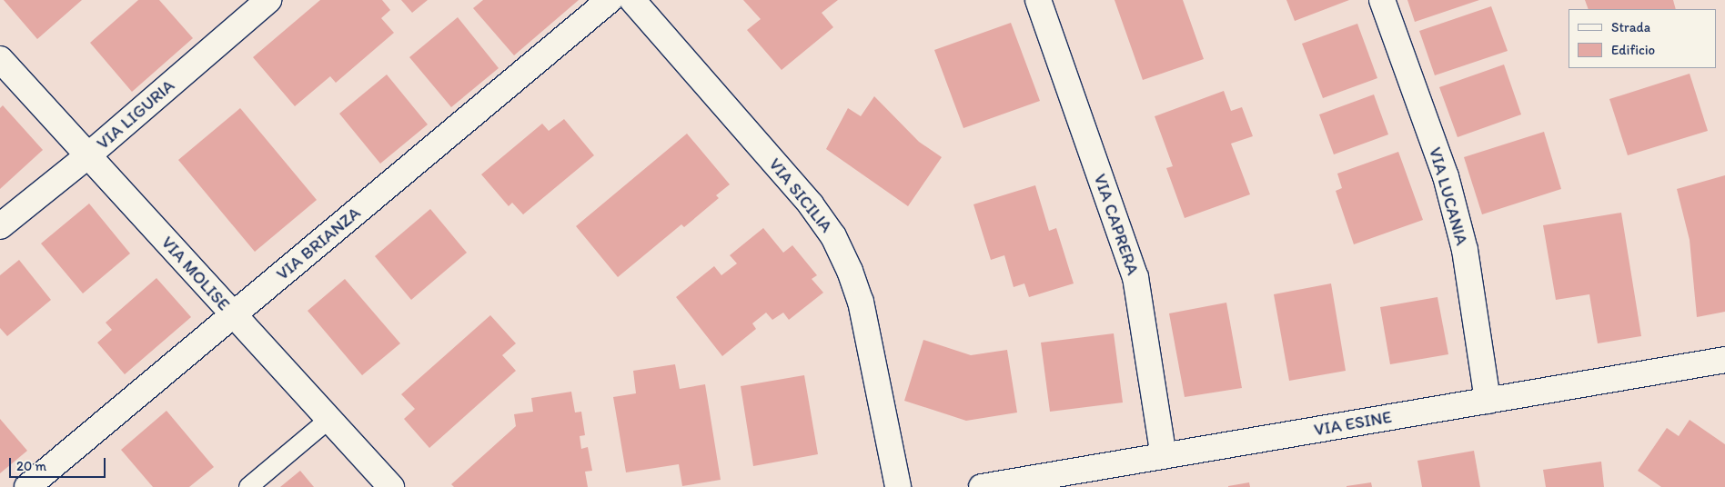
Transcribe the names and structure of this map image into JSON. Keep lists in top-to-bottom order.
{
  "streets": {
    "street": [
      "VIA LIGURIA",
      "VIA SICILIA",
      "VIA LUCANIA",
      "VIA CAPRERA",
      "VIA BRIANZA",
      "VIA MOLISE",
      "VIA ESINE"
    ]
  },
  "crossings": [
    ["VIA LIGURIA", "VIA MOLISE"],
    ["VIA LUCANIA", "VIA ESINE"],
    ["VIA CAPRERA", "VIA ESINE"],
    ["VIA BRIANZA", "VIA MOLISE"]
  ],
  "legend": ["Strada", "Edificio"],
  "scale_bar": "20 m"
}
